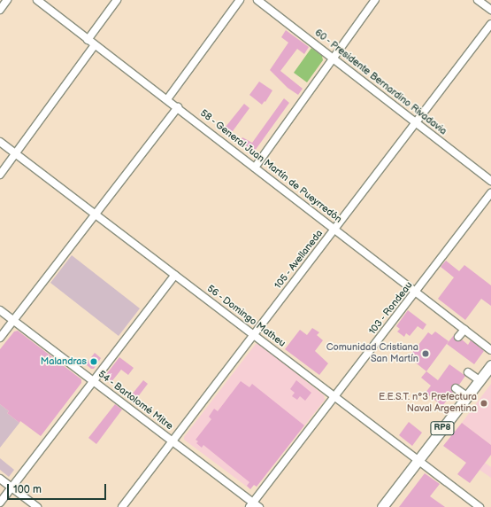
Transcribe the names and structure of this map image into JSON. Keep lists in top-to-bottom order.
{
  "streets": {
    "main road": ["RP8"],
    "street": [
      "60 - Presidente Bernardino Rivadavia",
      "58 - General Juan Martín de Pueyrredón",
      "105 - Avellaneda",
      "103 - Rondeau",
      "56 - Domingo Matheu",
      "54 - Bartolomé Mitre"
    ]
  },
  "crossings": [
    ["60 - Presidente Bernardino Rivadavia", "105 - Avellaneda"],
    ["58 - General Juan Martín de Pueyrredón", "105 - Avellaneda"],
    ["58 - General Juan Martín de Pueyrredón", "103 - Rondeau"],
    ["105 - Avellaneda", "56 - Domingo Matheu"],
    ["105 - Avellaneda", "54 - Bartolomé Mitre"],
    ["103 - Rondeau", "56 - Domingo Matheu"],
    ["103 - Rondeau", "54 - Bartolomé Mitre"],
    ["56 - Domingo Matheu", "RP8"]
  ],
  "places": ["Comunidad Cristiana San Martín", "Malandras", "E.E.S.T. n°3 Prefectura Naval Argentina"],
  "scale_bar": "100 m"
}
